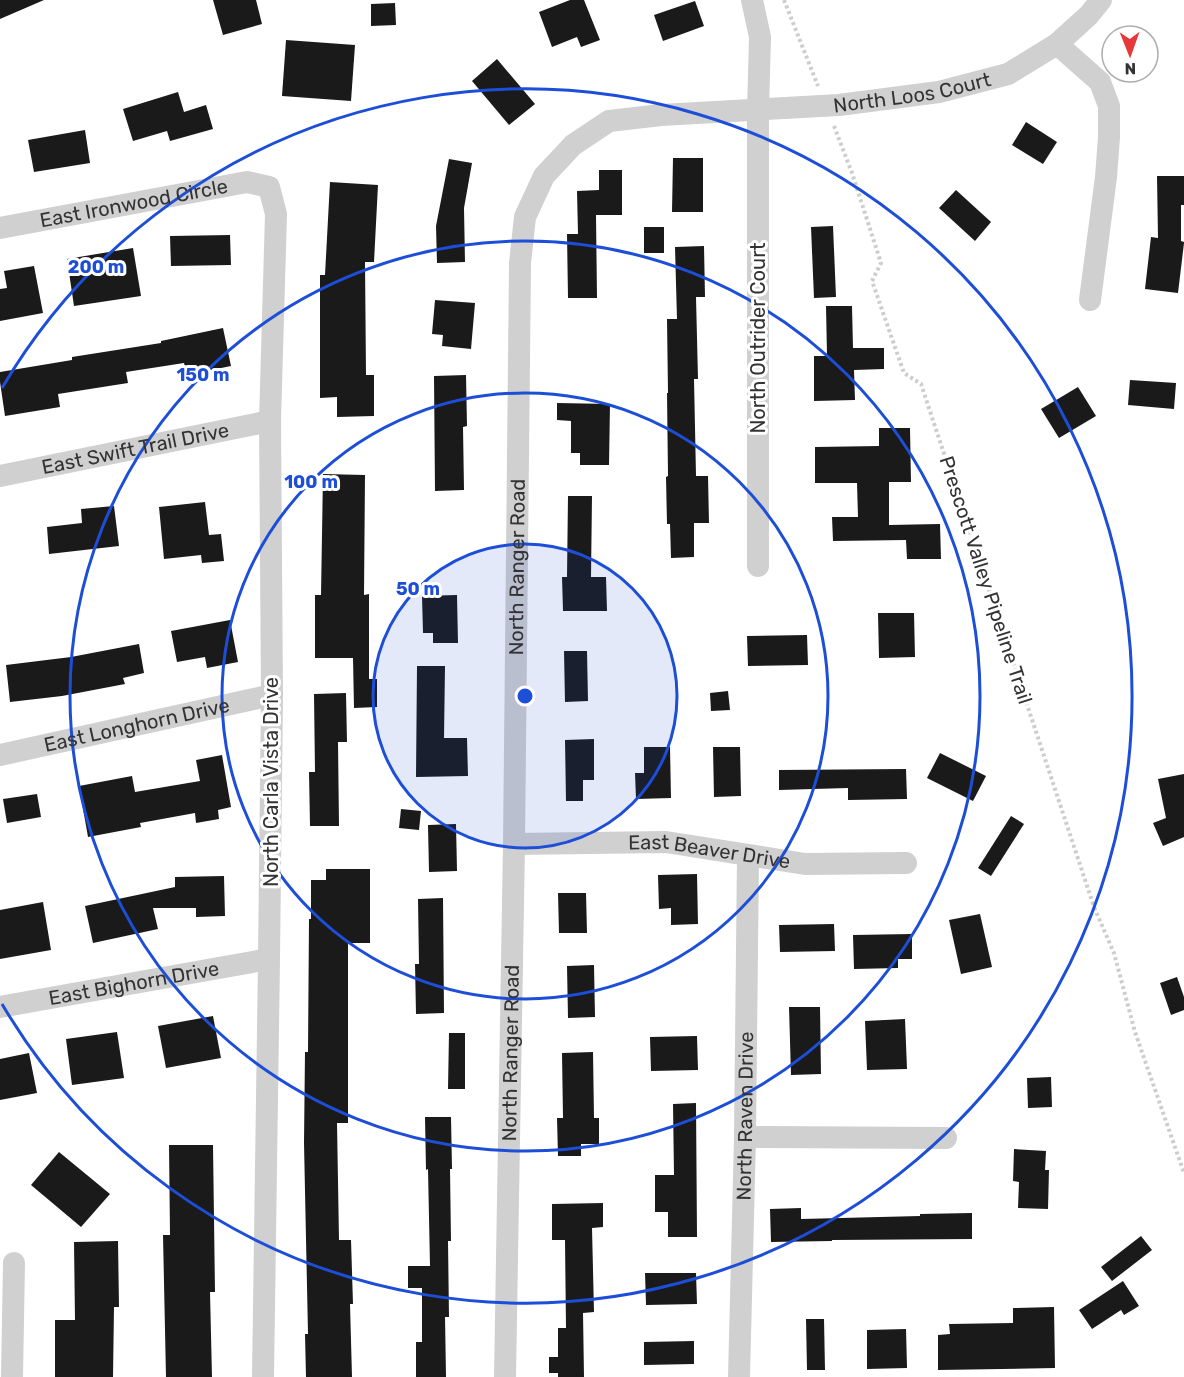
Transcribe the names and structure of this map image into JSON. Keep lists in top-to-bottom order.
{
  "streets": {
    "street": [
      "North Loos Court",
      "East Ironwood Circle",
      "North Outrider Court",
      "East Swift Trail Drive",
      "North Ranger Road",
      "East Longhorn Drive",
      "North Carla Vista Drive",
      "East Beaver Drive",
      "East Bighorn Drive",
      "North Raven Drive"
    ],
    "path": ["Prescott Valley Pipeline Trail"]
  },
  "crossings": [
    ["North Loos Court", "North Outrider Court"],
    ["North Loos Court", "North Ranger Road"],
    ["North Loos Court", "Prescott Valley Pipeline Trail"],
    ["East Ironwood Circle", "North Carla Vista Drive"],
    ["North Outrider Court", "North Ranger Road"],
    ["East Swift Trail Drive", "North Carla Vista Drive"],
    ["North Ranger Road", "East Beaver Drive"],
    ["East Longhorn Drive", "North Carla Vista Drive"],
    ["North Carla Vista Drive", "East Bighorn Drive"],
    ["East Beaver Drive", "North Raven Drive"]
  ],
  "north": "bottom",
  "rings": [
    "200 m",
    "150 m",
    "100 m",
    "50 m"
  ]
}
